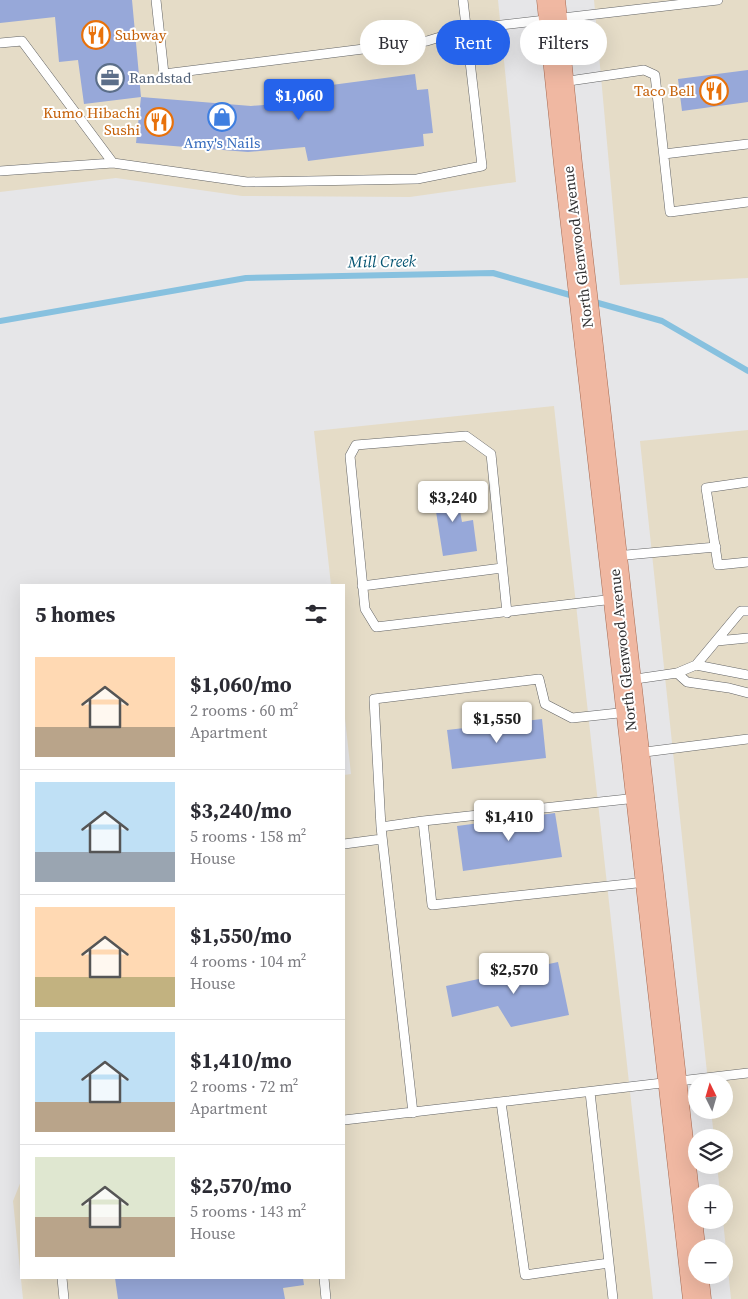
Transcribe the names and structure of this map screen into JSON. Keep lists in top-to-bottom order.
{
  "streets": {
    "main road": ["North Glenwood Avenue"]
  },
  "water": ["Mill Creek"],
  "places": {
    "restaurant": ["Subway", "Taco Bell", "Kumo Hibachi Sushi"],
    "office": ["Randstad"],
    "shop": ["Amy's Nails"]
  },
  "north": "top",
  "page": {
    "chip": ["Buy", "Rent", "Filters"],
    "price": [
      "$1,060",
      "$3,240",
      "$1,550",
      "$1,410",
      "$2,570"
    ],
    "heading": "5 homes",
    "list": [
      {
        "name": "$1,060/mo",
        "note": "2 rooms · 60 m² · Apartment"
      },
      {
        "name": "$3,240/mo",
        "note": "5 rooms · 158 m² · House"
      },
      {
        "name": "$1,550/mo",
        "note": "4 rooms · 104 m² · House"
      },
      {
        "name": "$1,410/mo",
        "note": "2 rooms · 72 m² · Apartment"
      },
      {
        "name": "$2,570/mo",
        "note": "5 rooms · 143 m² · House"
      }
    ],
    "map_buttons": ["+", "−"]
  }
}
